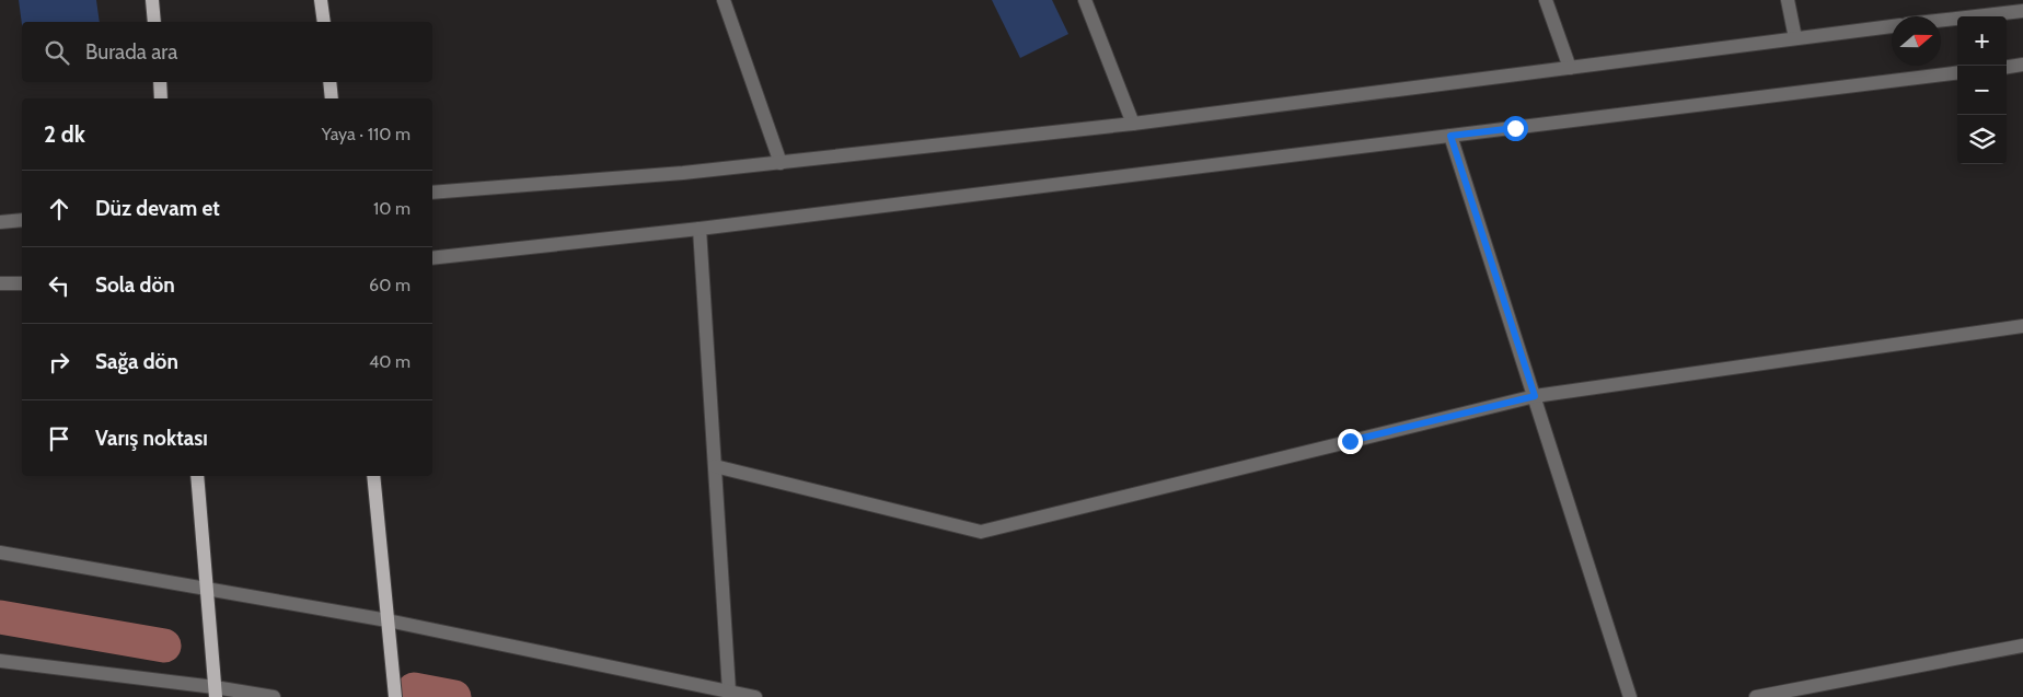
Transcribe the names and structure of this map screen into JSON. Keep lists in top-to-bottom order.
{
  "north": "right",
  "page": {
    "map_buttons": ["+", "−"],
    "search": "Burada ara",
    "heading": ["2 dk", "Yaya · 110 m"],
    "list": [
      ["Düz devam et", "10 m"],
      ["Sola dön", "60 m"],
      ["Sağa dön", "40 m"],
      "Varış noktası"
    ]
  }
}
